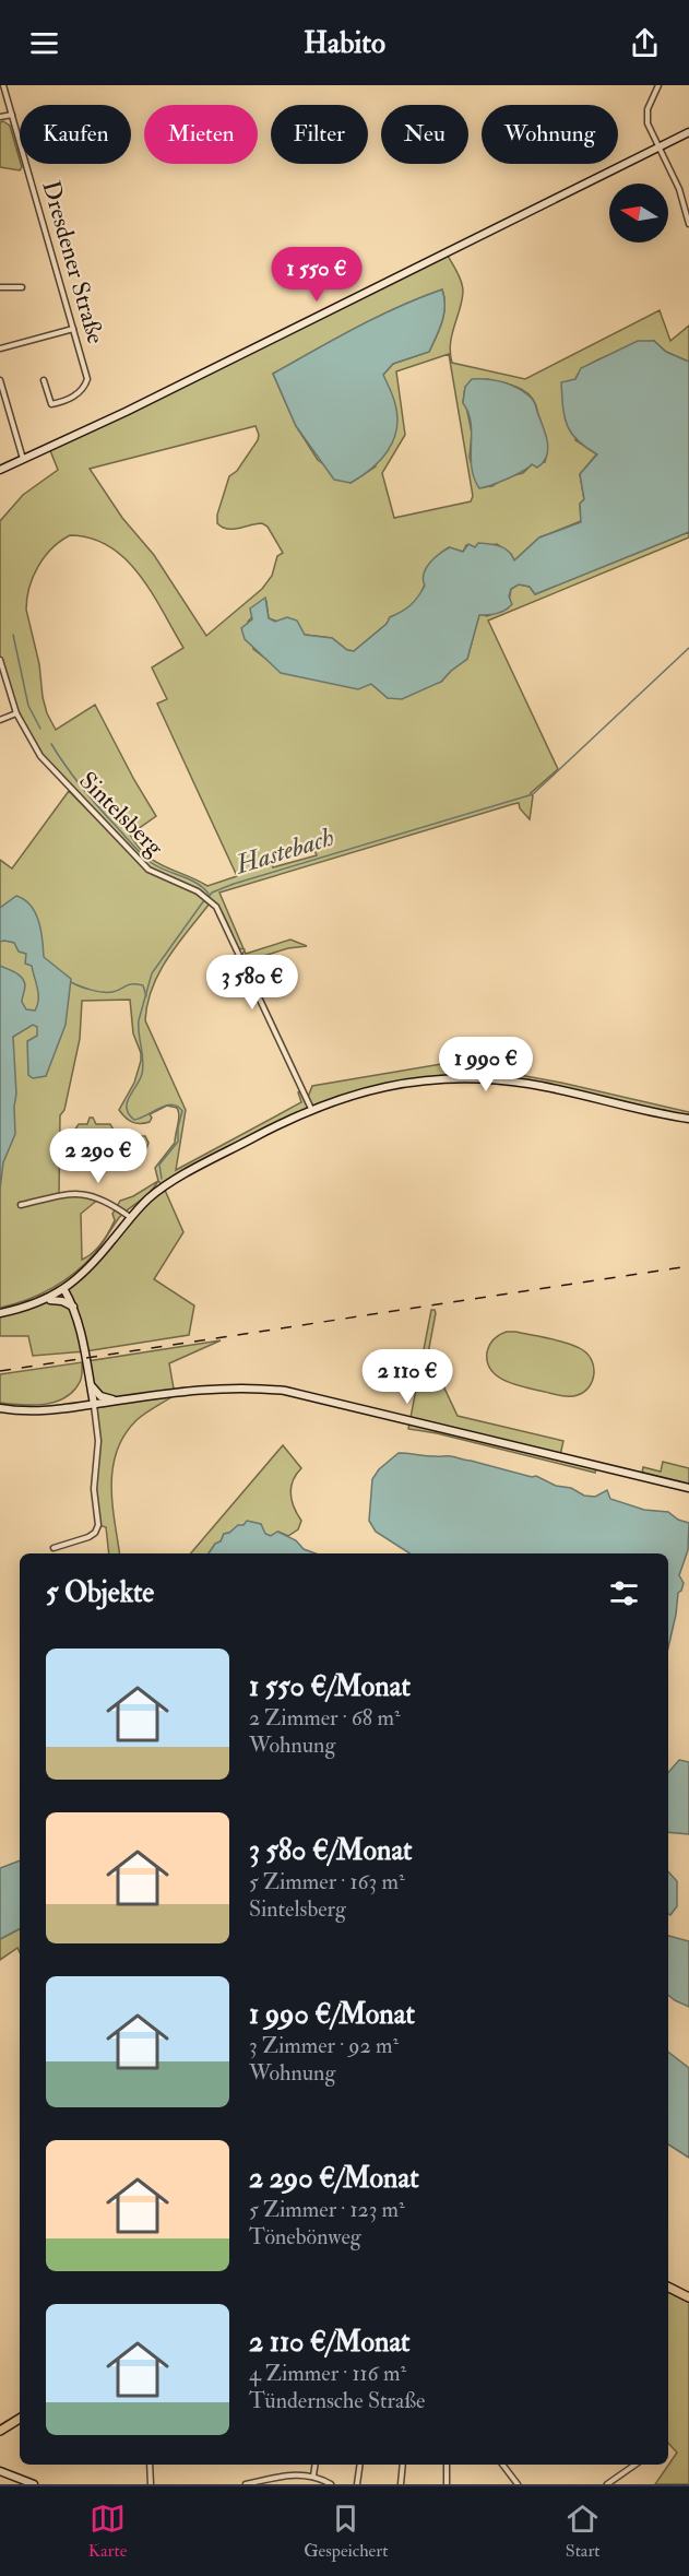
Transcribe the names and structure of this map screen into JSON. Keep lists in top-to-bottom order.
{
  "streets": {
    "street": ["Dresdener Straße", "Sintelsberg"]
  },
  "water": ["Hastebach"],
  "north": "left",
  "page": {
    "header": "Habito",
    "chip": [
      "Kaufen",
      "Mieten",
      "Filter",
      "Neu",
      "Wohnung"
    ],
    "price": [
      "1 550 €",
      "3 580 €",
      "1 990 €",
      "2 290 €",
      "2 110 €"
    ],
    "heading": "5 Objekte",
    "list": [
      {
        "name": "1 550 €/Monat",
        "note": "2 Zimmer · 68 m² · Wohnung"
      },
      {
        "name": "3 580 €/Monat",
        "note": "5 Zimmer · 163 m² · Sintelsberg"
      },
      {
        "name": "1 990 €/Monat",
        "note": "3 Zimmer · 92 m² · Wohnung"
      },
      {
        "name": "2 290 €/Monat",
        "note": "5 Zimmer · 123 m² · Tönebönweg"
      },
      {
        "name": "2 110 €/Monat",
        "note": "4 Zimmer · 116 m² · Tündernsche Straße"
      }
    ],
    "tabs": ["Karte", "Gespeichert", "Start"]
  }
}
